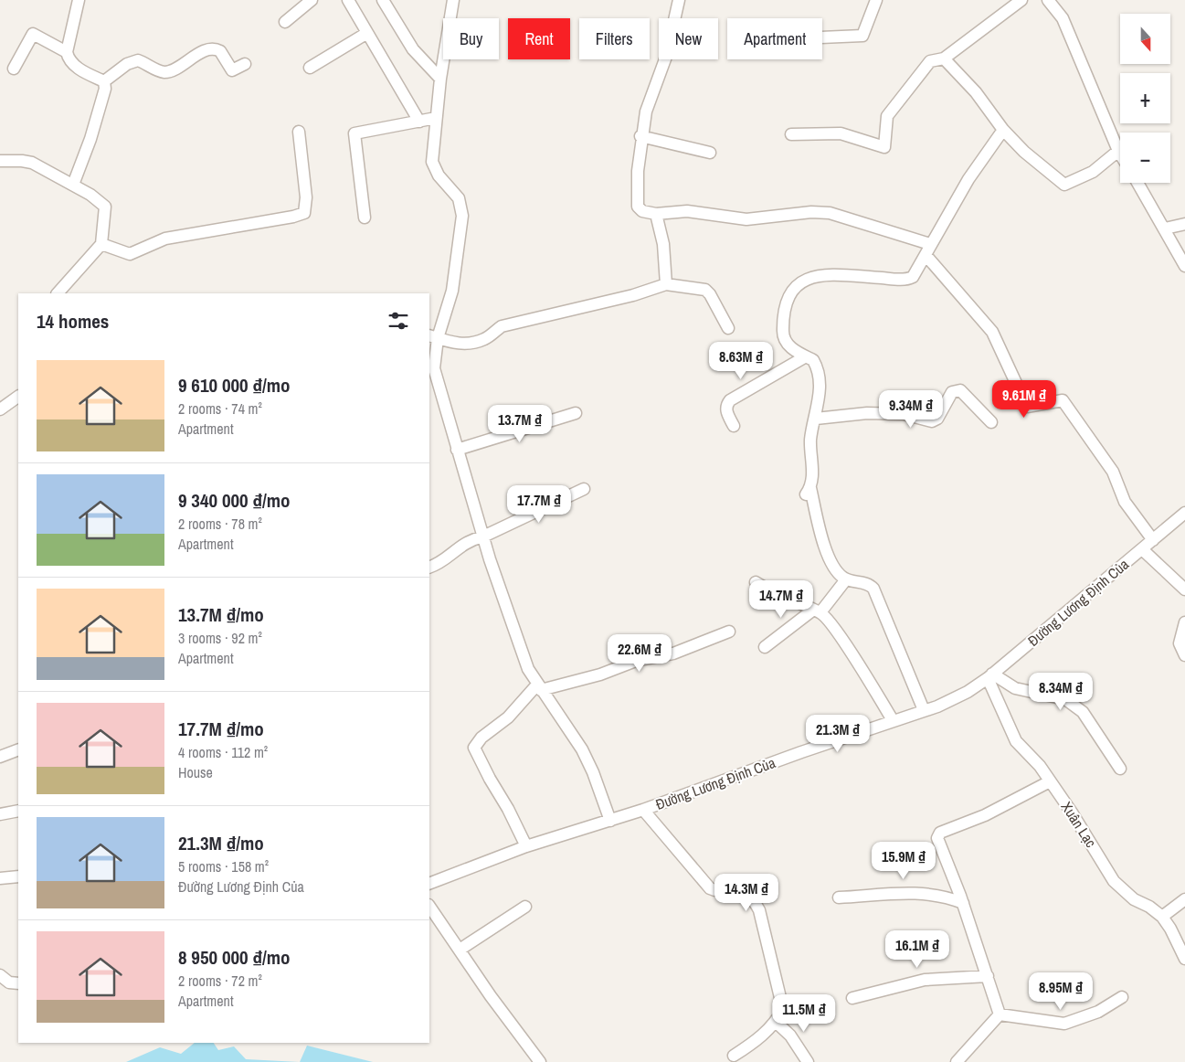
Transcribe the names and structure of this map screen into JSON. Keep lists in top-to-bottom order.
{
  "streets": {
    "street": ["Đường Lương Định Của", "Xuân Lạc"]
  },
  "crossings": [
    ["Đường Lương Định Của", "Xuân Lạc"]
  ],
  "north": "bottom",
  "page": {
    "map_buttons": ["+", "−"],
    "chip": [
      "Buy",
      "Rent",
      "Filters",
      "New",
      "Apartment"
    ],
    "heading": "14 homes",
    "price": [
      "8.63M ₫",
      "9.61M ₫",
      "9.34M ₫",
      "13.7M ₫",
      "17.7M ₫",
      "14.7M ₫",
      "22.6M ₫",
      "8.34M ₫",
      "21.3M ₫",
      "15.9M ₫",
      "14.3M ₫",
      "16.1M ₫",
      "8.95M ₫",
      "11.5M ₫"
    ],
    "list": [
      {
        "name": "9 610 000 ₫/mo",
        "note": "2 rooms · 74 m² · Apartment"
      },
      {
        "name": "9 340 000 ₫/mo",
        "note": "2 rooms · 78 m² · Apartment"
      },
      {
        "name": "13.7M ₫/mo",
        "note": "3 rooms · 92 m² · Apartment"
      },
      {
        "name": "17.7M ₫/mo",
        "note": "4 rooms · 112 m² · House"
      },
      {
        "name": "21.3M ₫/mo",
        "note": "5 rooms · 158 m² · Đường Lương Định Của"
      },
      {
        "name": "8 950 000 ₫/mo",
        "note": "2 rooms · 72 m² · Apartment"
      }
    ]
  }
}
